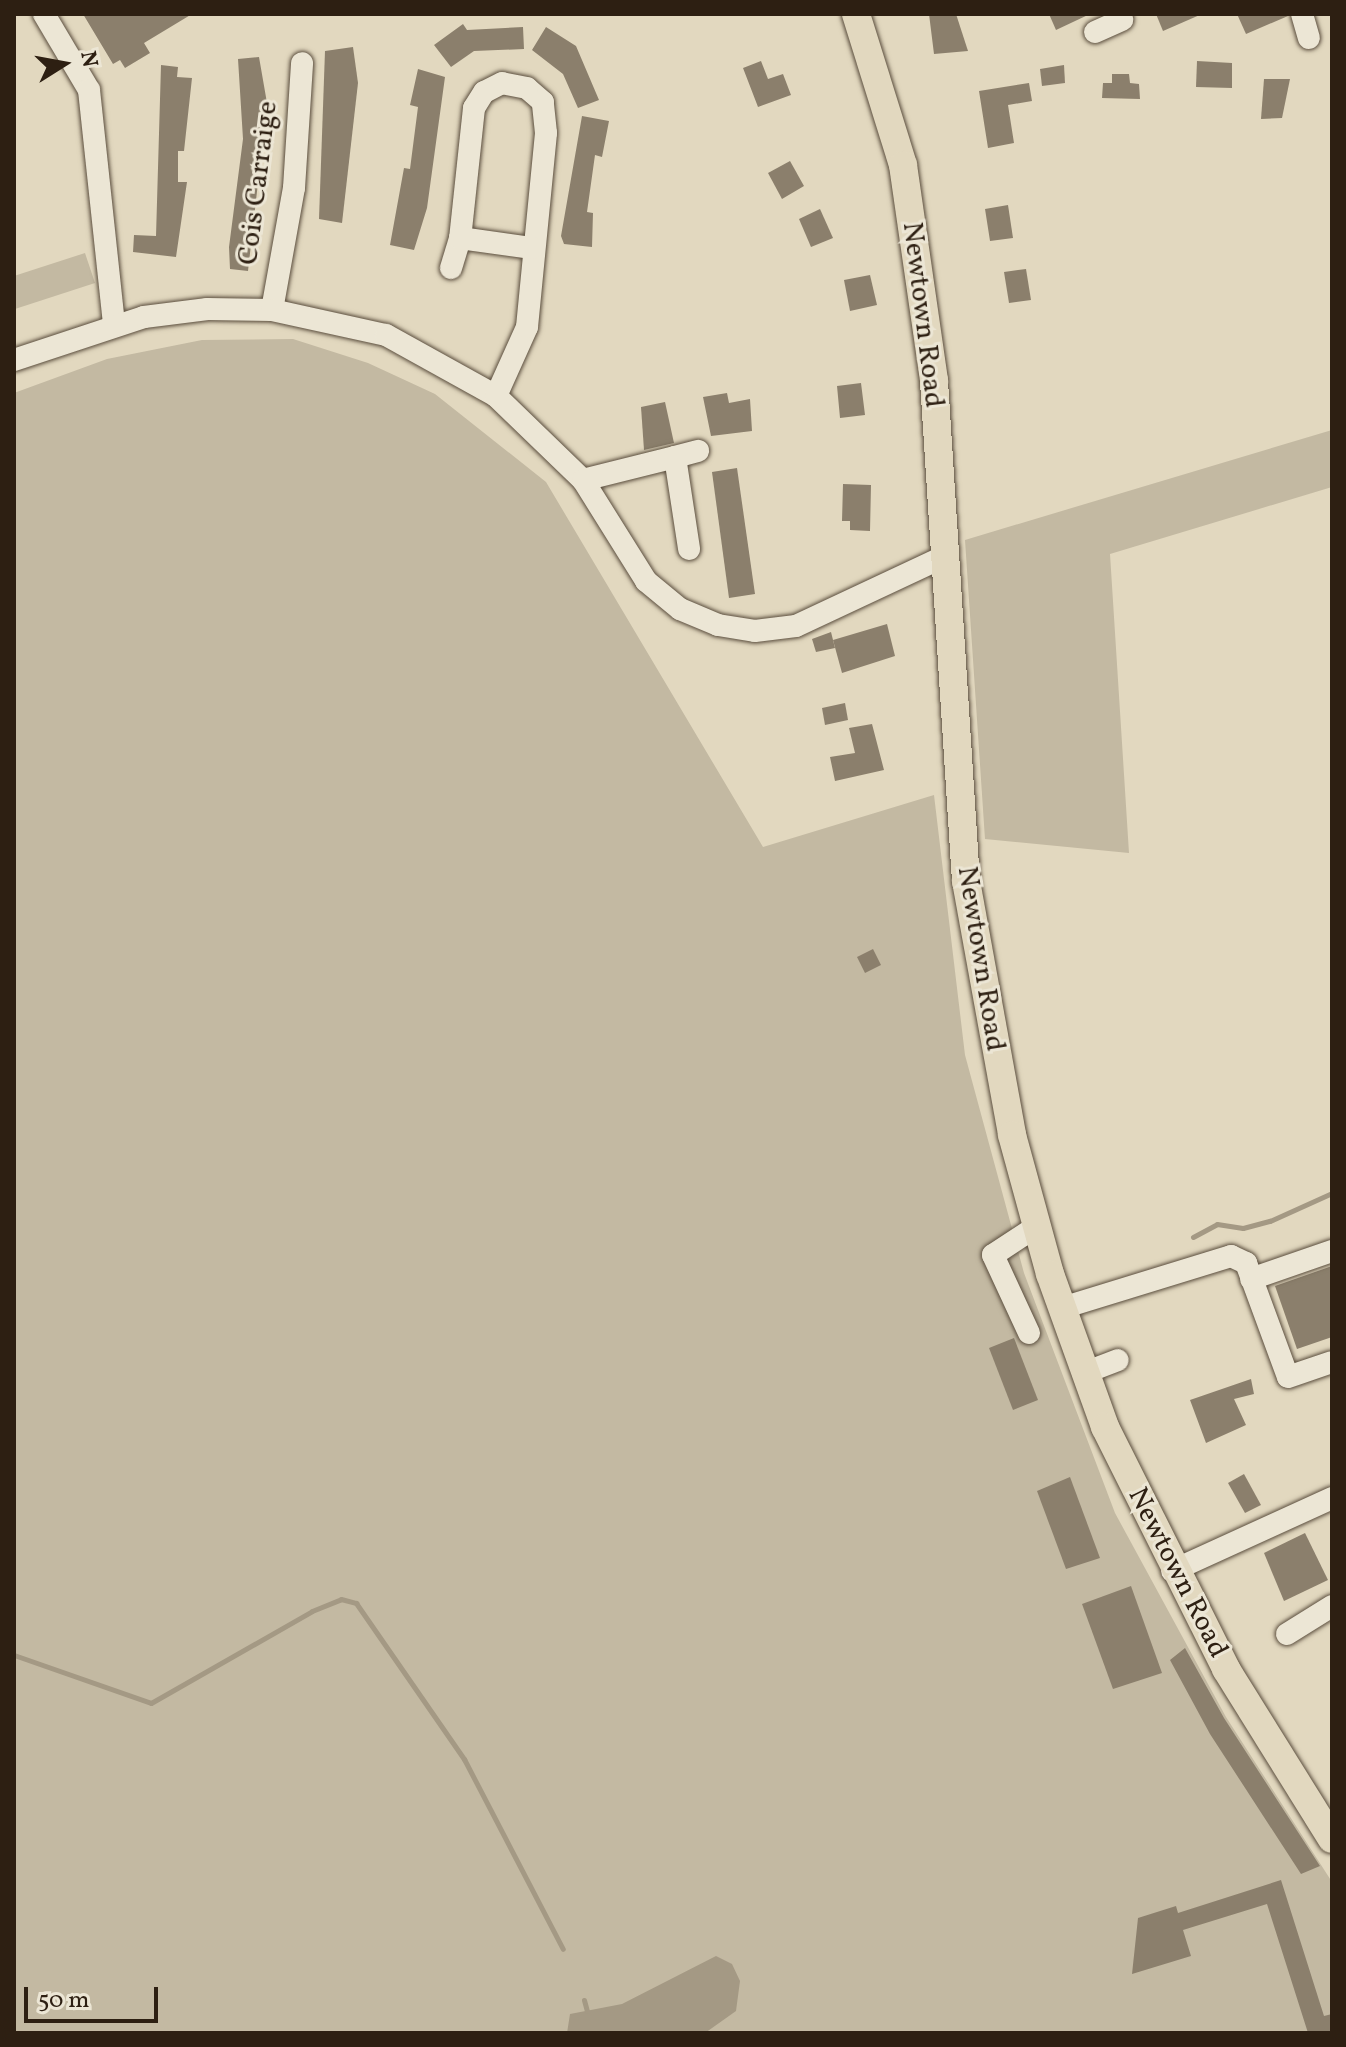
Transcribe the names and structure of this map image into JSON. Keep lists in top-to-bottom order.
{
  "streets": {
    "main road": ["Newtown Road"],
    "street": ["Cois Carraige"]
  },
  "scale_bar": "50 m",
  "north": "right"
}
